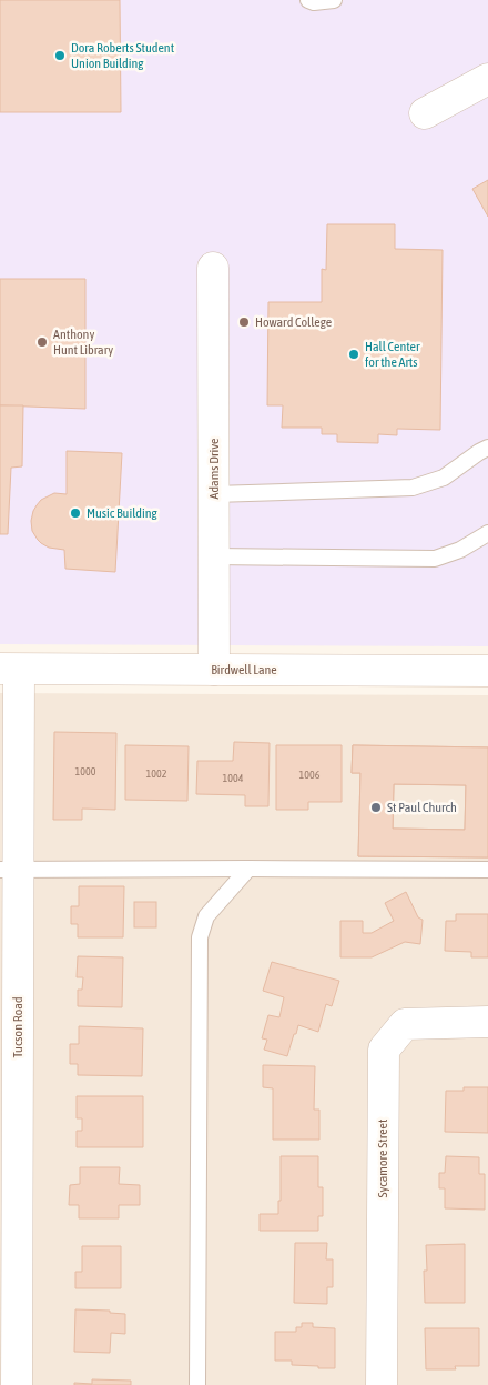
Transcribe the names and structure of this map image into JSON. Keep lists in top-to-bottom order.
{
  "streets": {
    "street": [
      "Adams Drive",
      "Birdwell Lane",
      "Tucson Road",
      "Sycamore Street"
    ]
  },
  "crossings": [
    ["Adams Drive", "Birdwell Lane"],
    ["Birdwell Lane", "Tucson Road"]
  ],
  "places": [
    "Dora Roberts Student Union Building",
    "Howard College",
    "Anthony Hunt Library",
    "Hall Center for the Arts",
    "Music Building",
    "St Paul Church"
  ],
  "house_numbers": [
    "1000",
    "1002",
    "1006",
    "1004"
  ]
}
